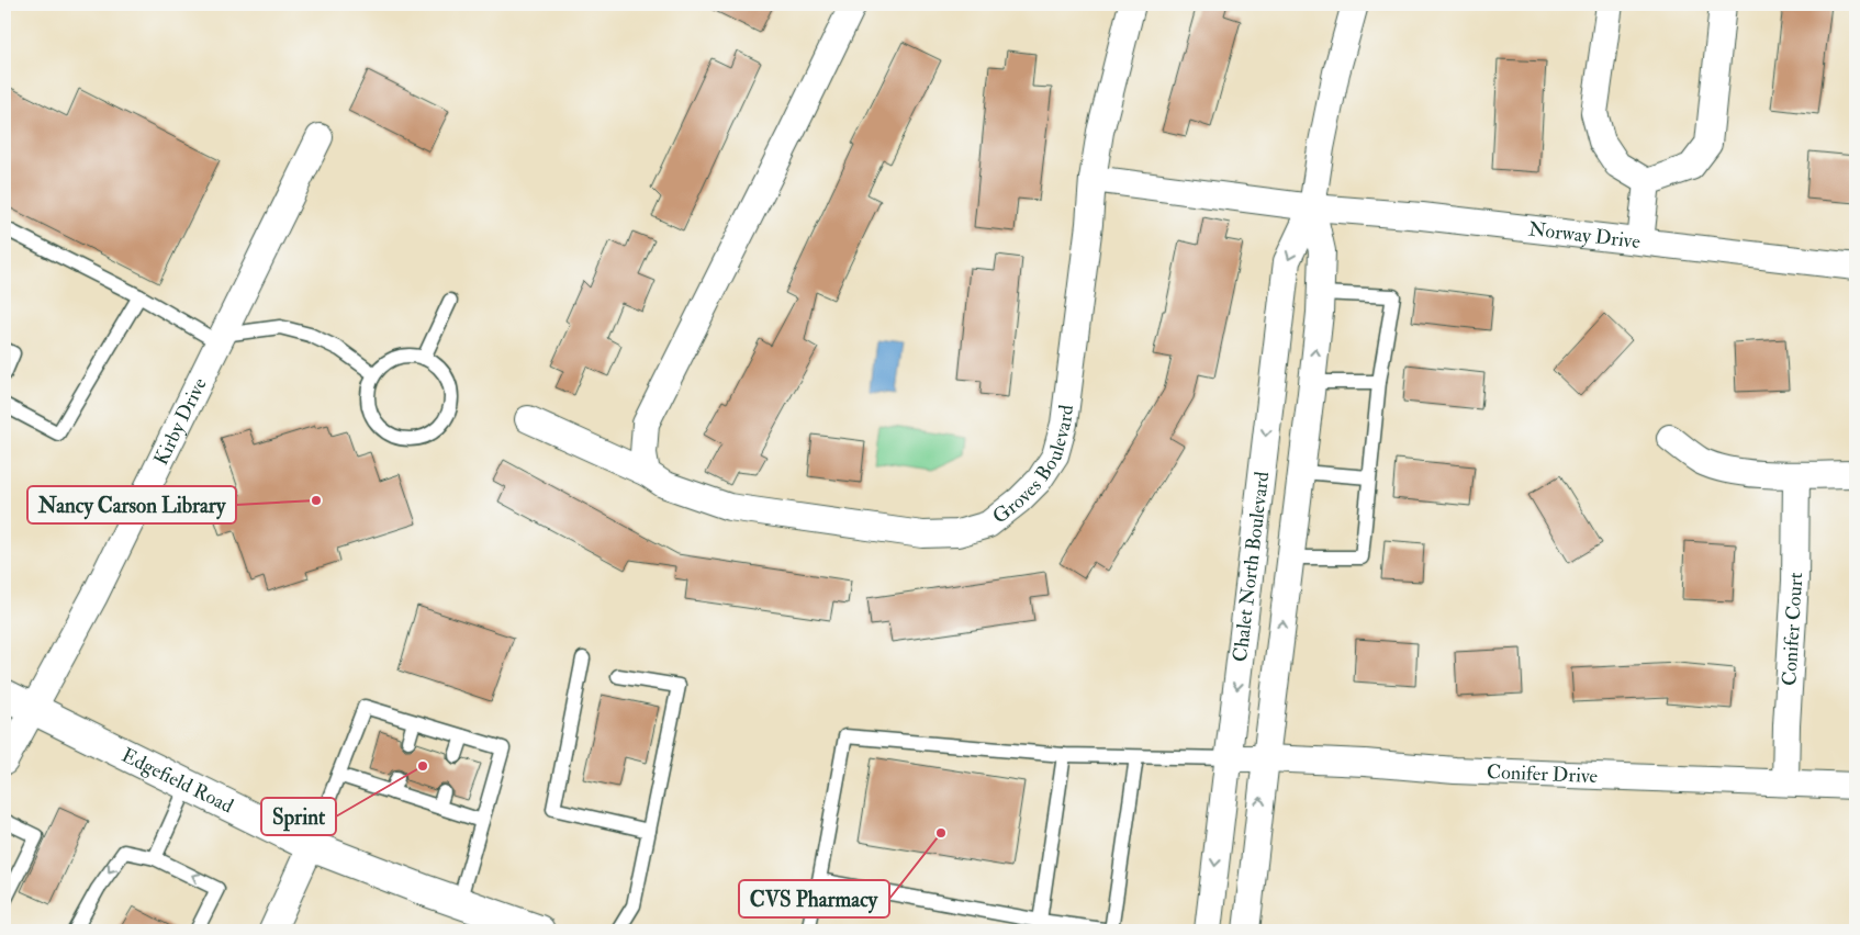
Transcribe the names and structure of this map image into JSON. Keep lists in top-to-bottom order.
{
  "streets": {
    "main road": ["Edgefield Road"],
    "street": [
      "Norway Drive",
      "Kirby Drive",
      "Groves Boulevard",
      "Chalet North Boulevard",
      "Conifer Court",
      "Conifer Drive"
    ]
  },
  "crossings": [
    ["Norway Drive", "Chalet North Boulevard"],
    ["Kirby Drive", "Edgefield Road"],
    ["Chalet North Boulevard", "Conifer Drive"],
    ["Conifer Court", "Conifer Drive"]
  ],
  "places": ["Nancy Carson Library", "Sprint", "CVS Pharmacy"]
}
